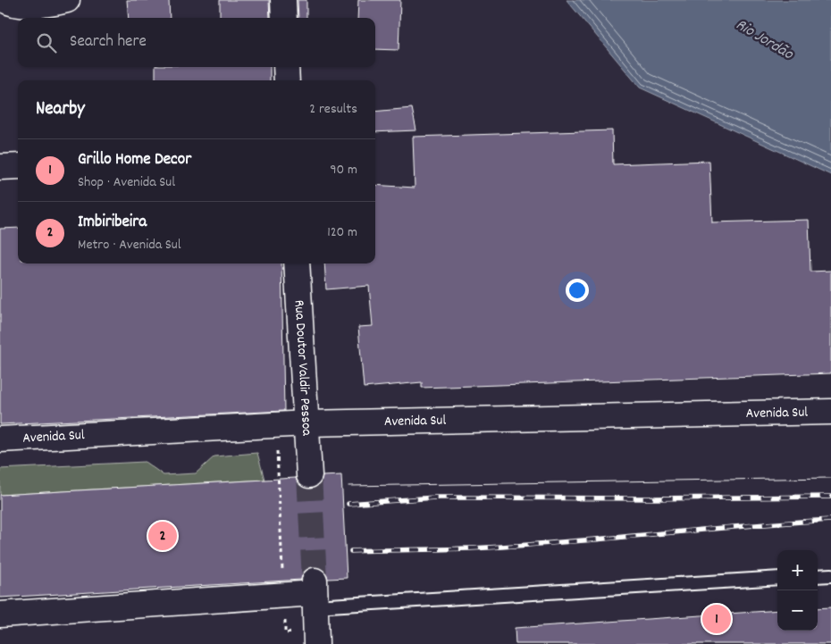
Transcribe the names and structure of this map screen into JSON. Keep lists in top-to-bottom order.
{
  "streets": {
    "street": ["Rua Doutor Valdir Pessoa", "Avenida Sul"]
  },
  "crossings": [
    ["Rua Doutor Valdir Pessoa", "Avenida Sul"]
  ],
  "water": ["Rio Jordão"],
  "page": {
    "search": "Search here",
    "heading": ["Nearby", "2 results"],
    "list": [
      {
        "mark": "1",
        "name": "Grillo Home Decor",
        "note": "Shop · Avenida Sul",
        "value": "90 m"
      },
      {
        "mark": "2",
        "name": "Imbiribeira",
        "note": "Metro · Avenida Sul",
        "value": "120 m"
      }
    ],
    "pins": ["2", "1"],
    "map_buttons": ["+", "−"]
  }
}
